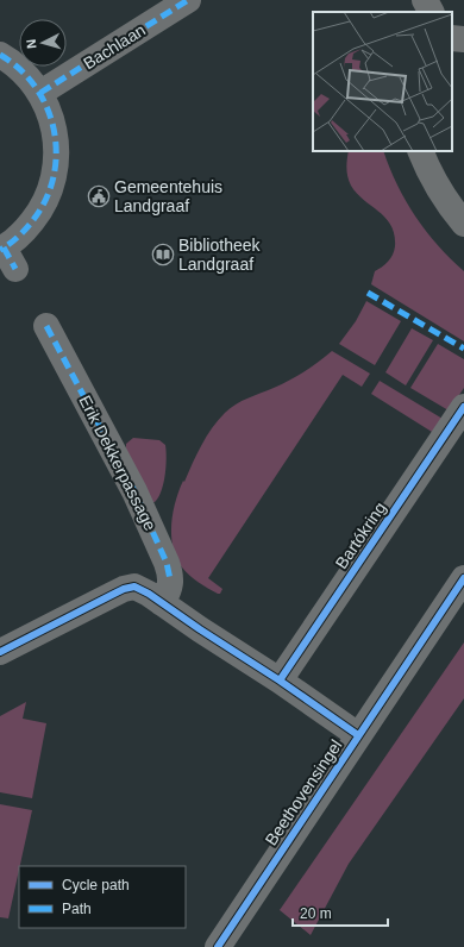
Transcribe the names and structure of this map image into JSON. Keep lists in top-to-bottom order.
{
  "streets": {
    "street": [
      "Bachlaan",
      "Erik Dekkerpassage",
      "Bartókring",
      "Beethovensingel"
    ]
  },
  "places": {
    "public building": ["Gemeentehuis Landgraaf"],
    "library": ["Bibliotheek Landgraaf"]
  },
  "legend": ["Cycle path", "Path"],
  "scale_bar": "20 m",
  "north": "left"
}
